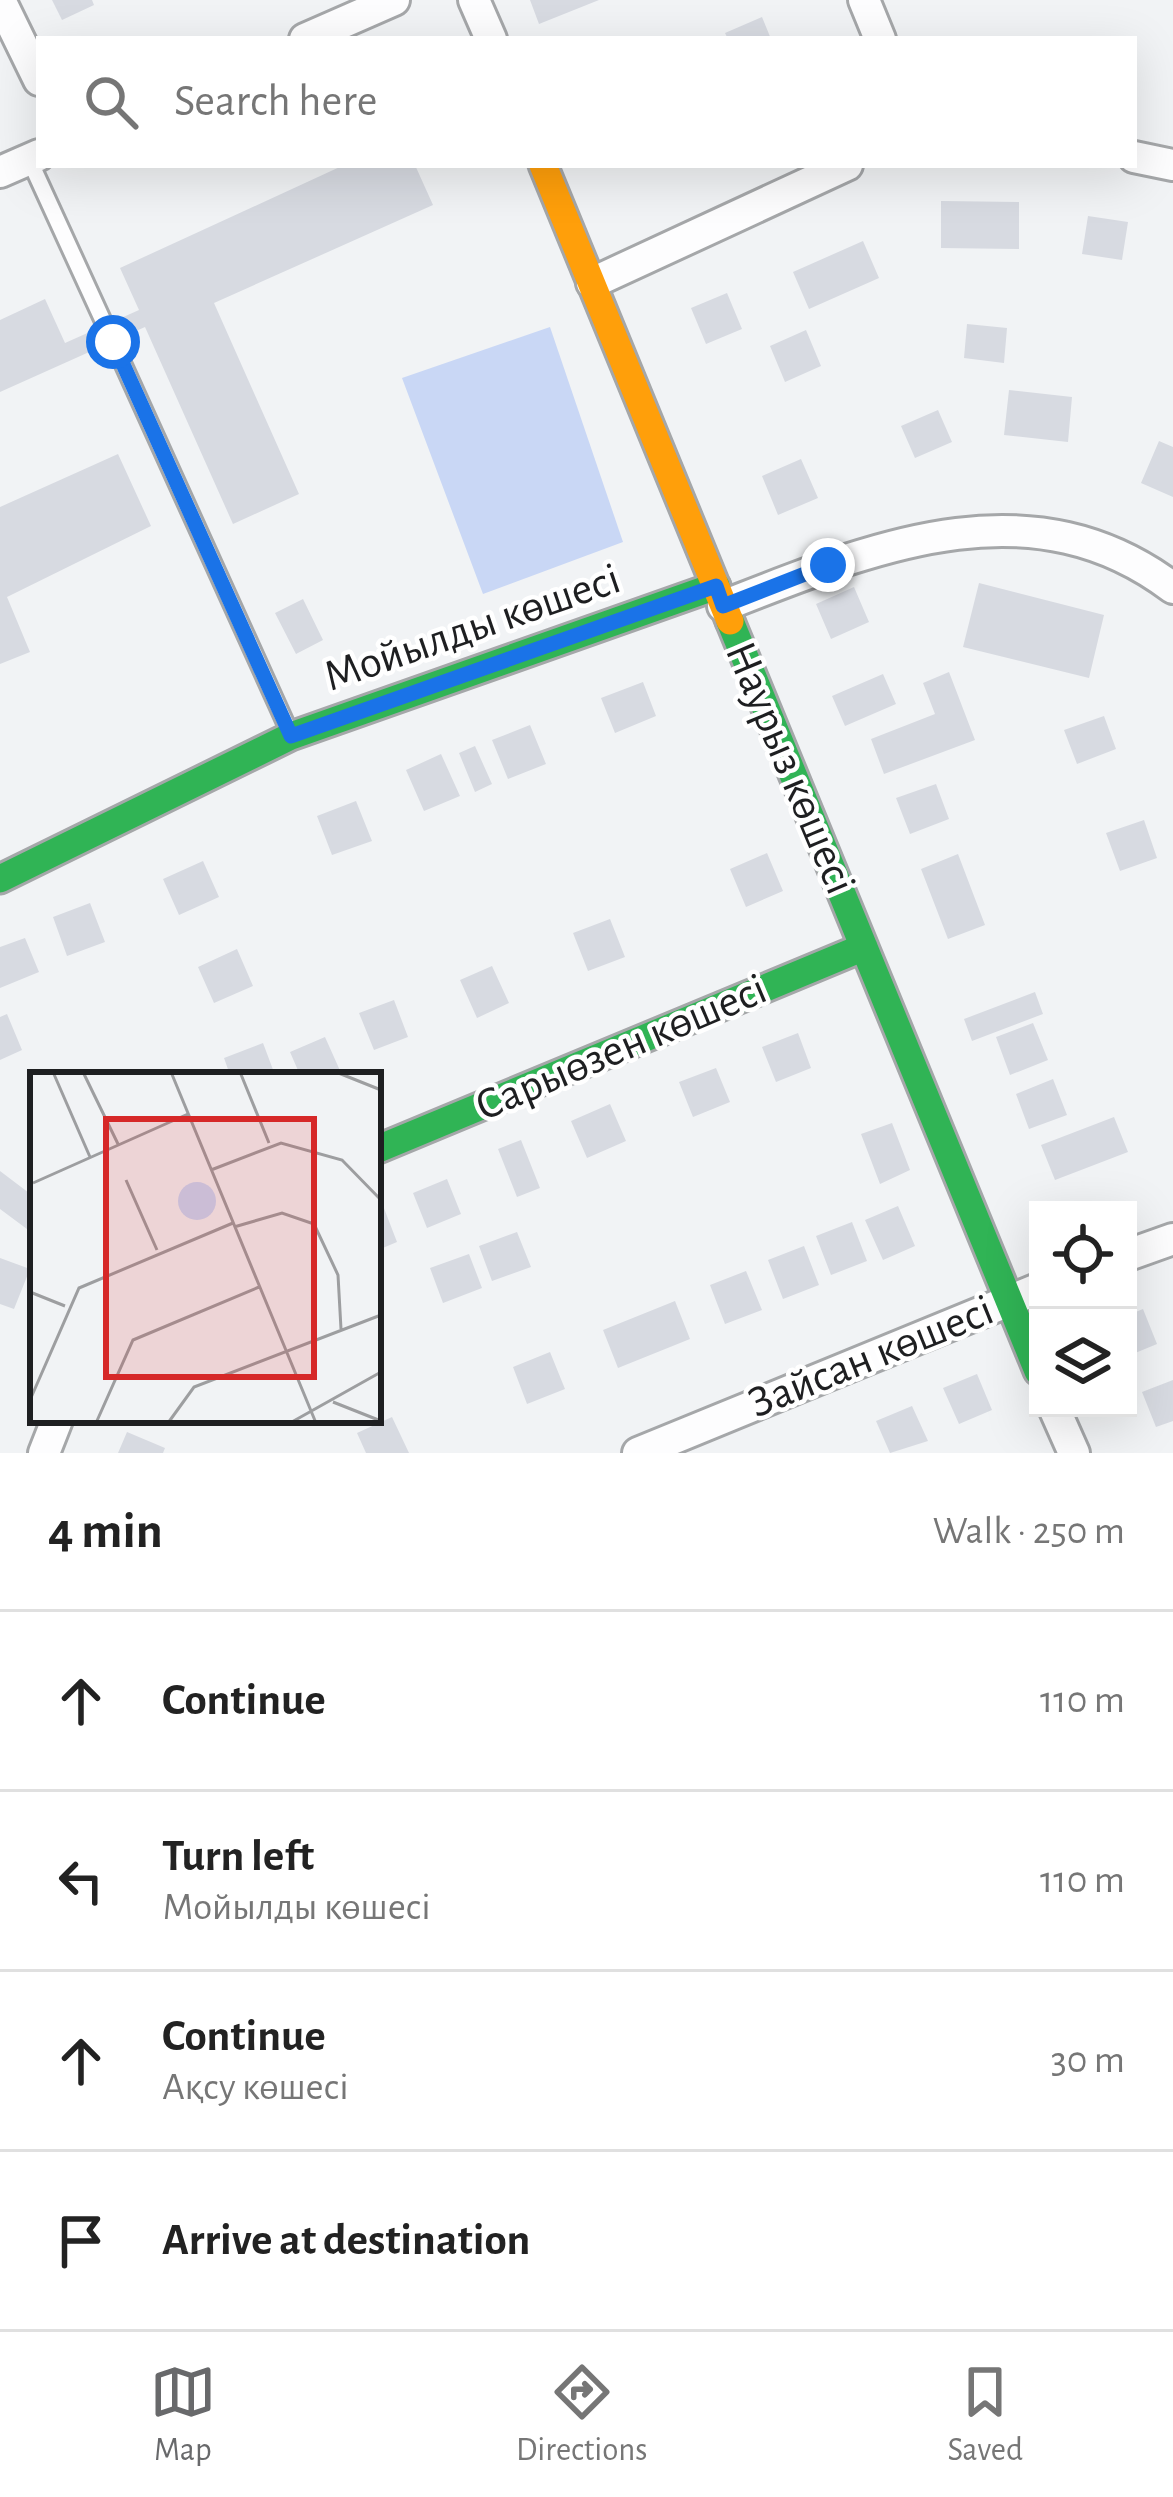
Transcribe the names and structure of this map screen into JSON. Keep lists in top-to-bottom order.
{
  "streets": {
    "street": [
      "Мойылды көшесі",
      "Наурыз көшесі",
      "Сарыөзен көшесі",
      "Зайсан көшесі"
    ]
  },
  "crossings": [
    ["Мойылды көшесі", "Наурыз көшесі"],
    ["Наурыз көшесі", "Сарыөзен көшесі"],
    ["Наурыз көшесі", "Зайсан көшесі"]
  ],
  "page": {
    "search": "Search here",
    "heading": ["4 min", "Walk · 250 m"],
    "list": [
      ["Continue", "110 m"],
      ["Turn left", "Мойылды көшесі", "110 m"],
      ["Continue", "Ақсу көшесі", "30 m"],
      "Arrive at destination"
    ],
    "nav": ["Map", "Directions", "Saved"]
  }
}
